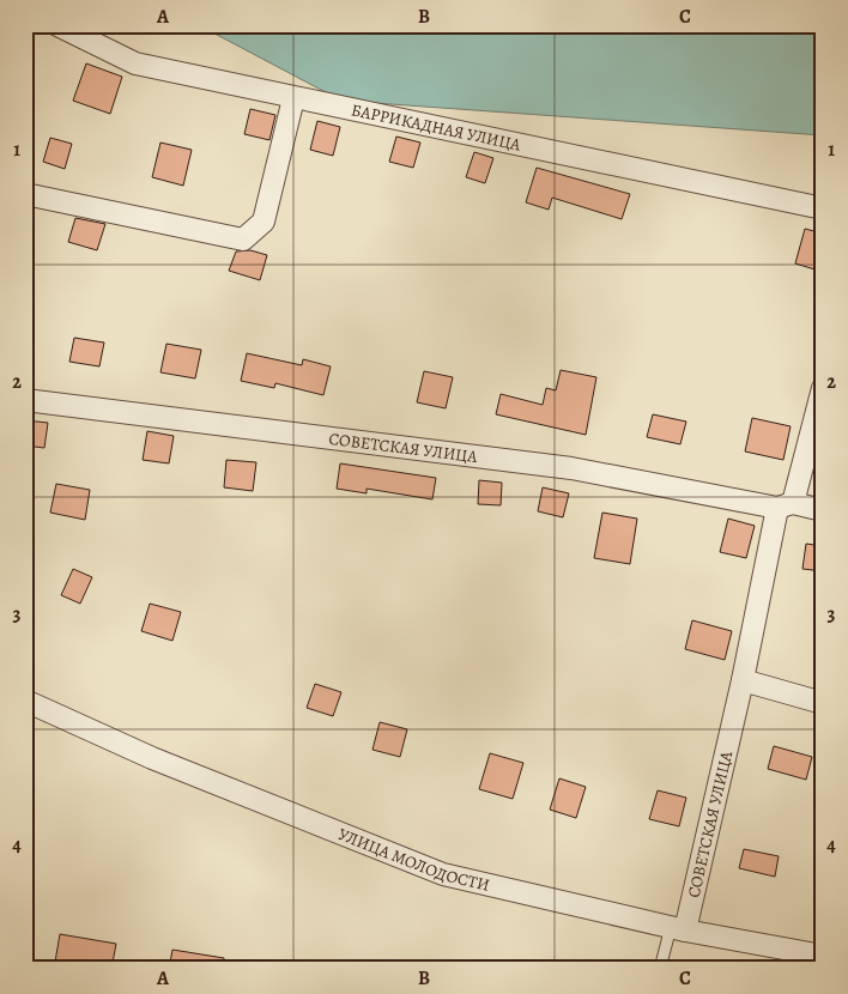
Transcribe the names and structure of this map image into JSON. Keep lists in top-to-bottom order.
{
  "streets": {
    "street": ["БАРРИКАДНАЯ УЛИЦА", "СОВЕТСКАЯ УЛИЦА", "УЛИЦА МОЛОДОСТИ"]
  },
  "crossings": [
    ["СОВЕТСКАЯ УЛИЦА", "УЛИЦА МОЛОДОСТИ"]
  ],
  "grid": {
    "columns": ["A", "B", "C"],
    "rows": [
      "1",
      "2",
      "3",
      "4"
    ]
  }
}
